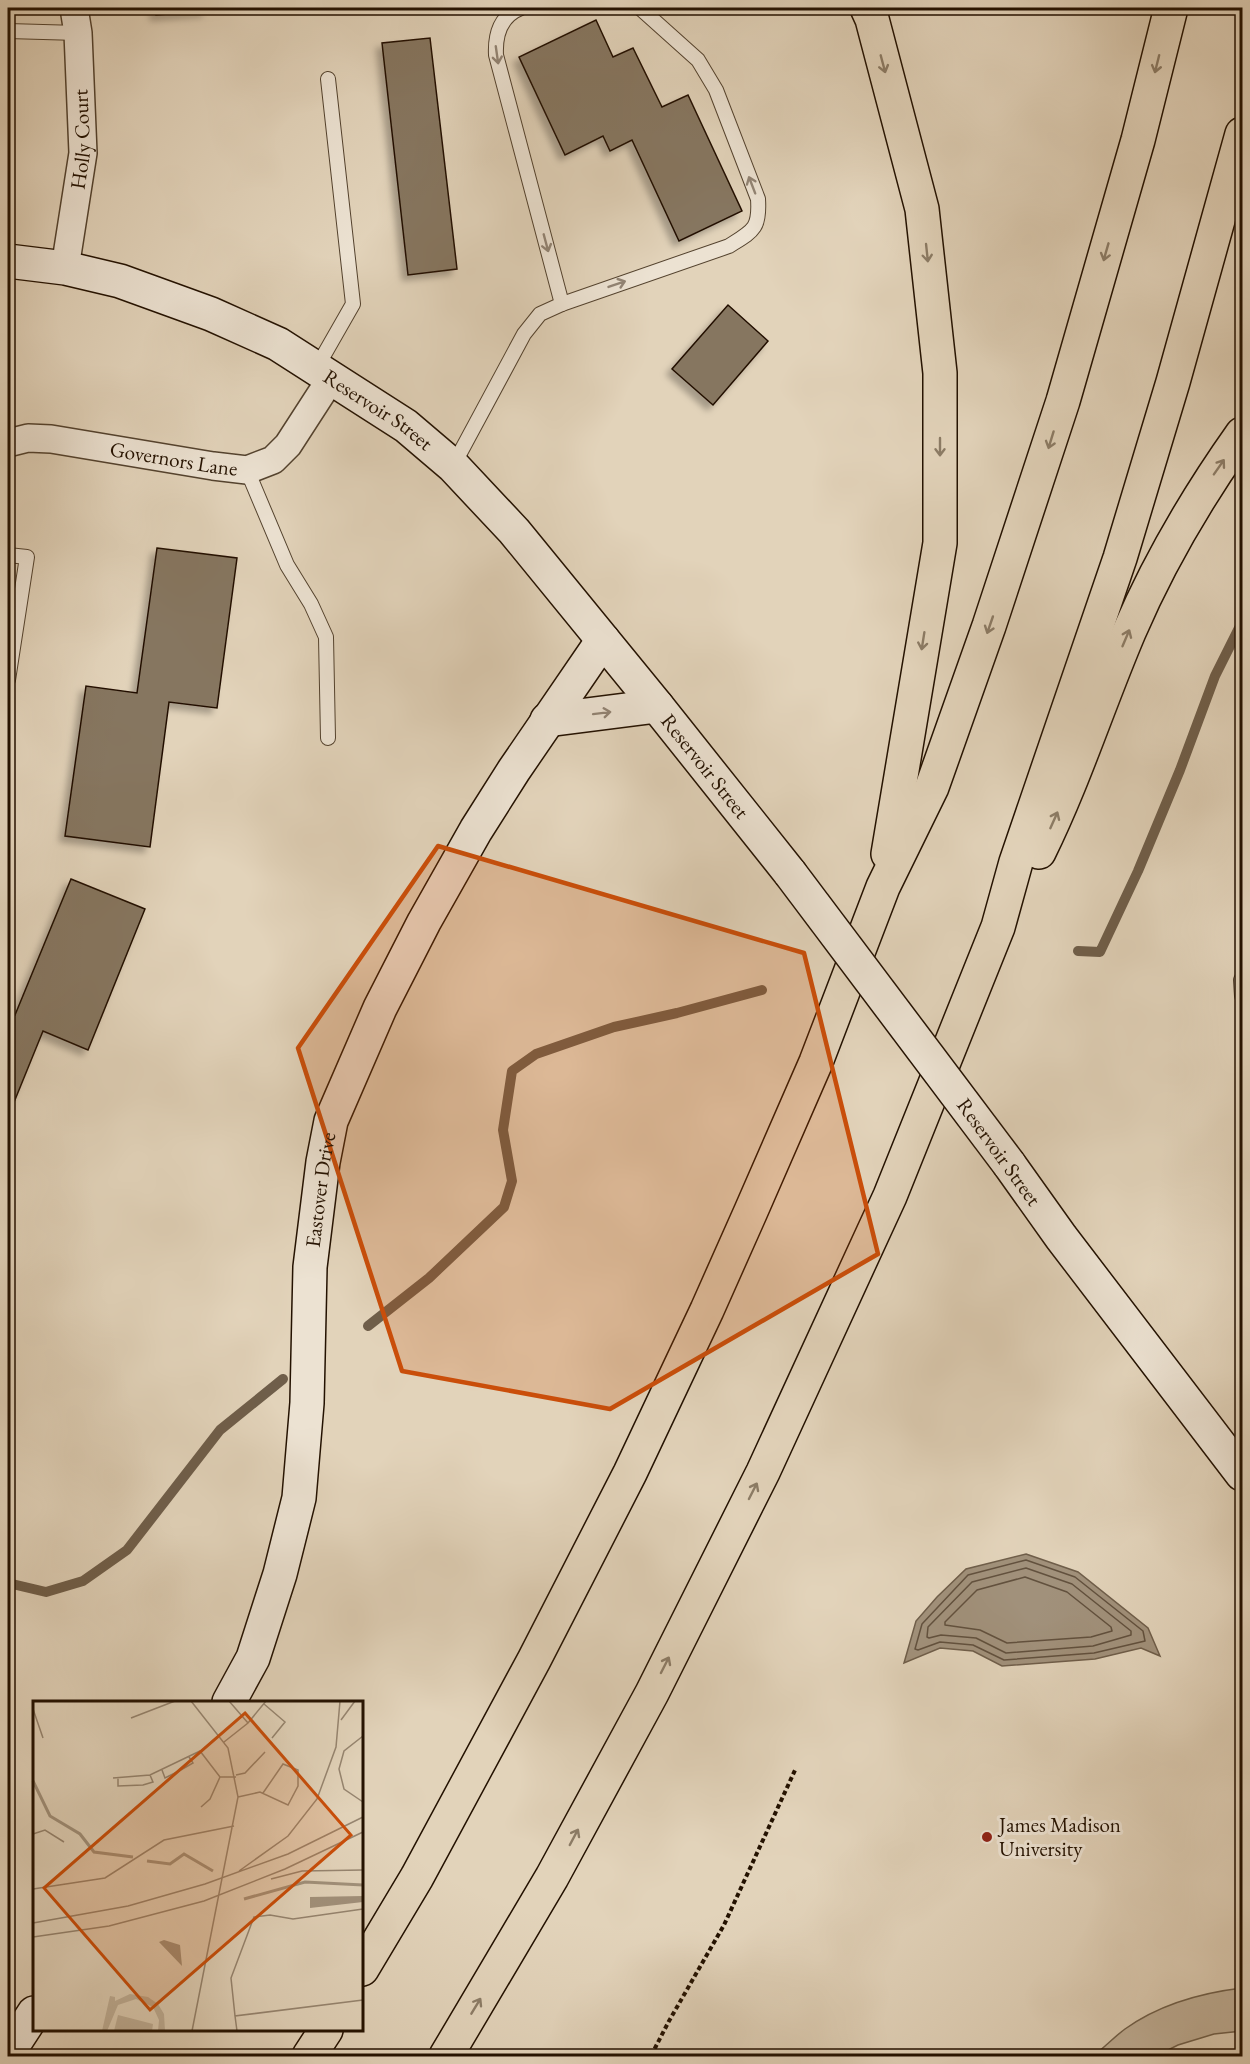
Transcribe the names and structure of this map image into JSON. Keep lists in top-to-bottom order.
{
  "streets": {
    "main road": ["Reservoir Street", "Eastover Drive"],
    "street": ["Holly Court", "Governors Lane"]
  },
  "crossings": [
    ["Holly Court", "Reservoir Street"],
    ["Reservoir Street", "Governors Lane"],
    ["Reservoir Street", "Eastover Drive"]
  ],
  "places": ["James Madison University"]
}
